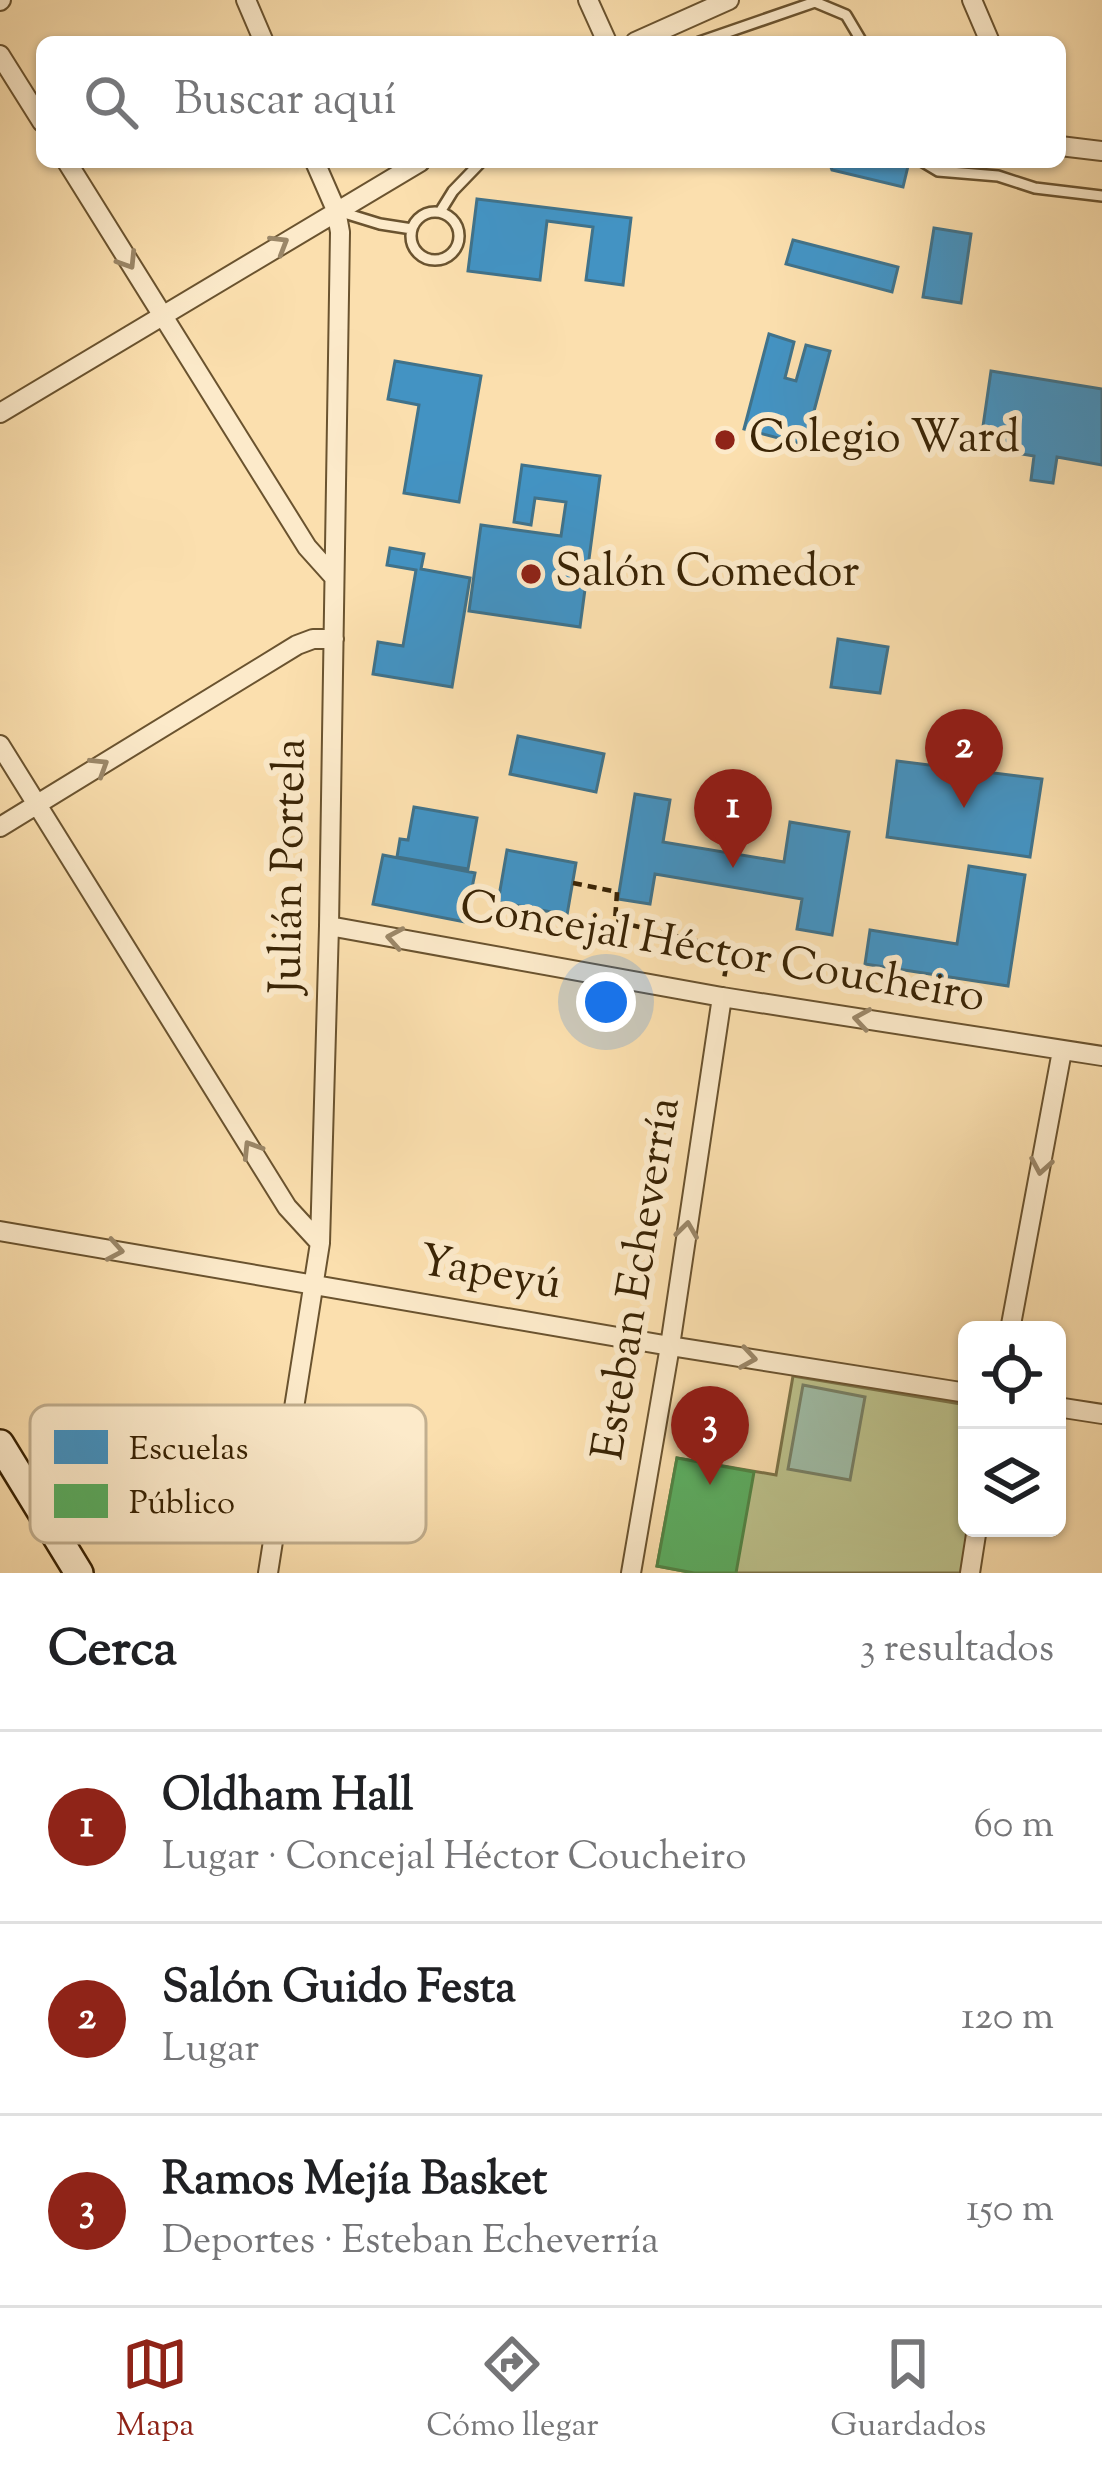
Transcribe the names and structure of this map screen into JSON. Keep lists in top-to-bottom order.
{
  "streets": {
    "street": [
      "Julián Portela",
      "Concejal Héctor Coucheiro",
      "Yapeyú",
      "Esteban Echeverría"
    ]
  },
  "crossings": [
    ["Julián Portela", "Concejal Héctor Coucheiro"],
    ["Julián Portela", "Yapeyú"],
    ["Concejal Héctor Coucheiro", "Esteban Echeverría"],
    ["Yapeyú", "Esteban Echeverría"]
  ],
  "one_way": ["Concejal Héctor Coucheiro", "Yapeyú", "Esteban Echeverría"],
  "places": ["Colegio Ward", "Salón Comedor"],
  "legend": ["Escuelas", "Público"],
  "page": {
    "search": "Buscar aquí",
    "pins": ["2", "1", "3"],
    "heading": ["Cerca", "3 resultados"],
    "list": [
      {
        "mark": "1",
        "name": "Oldham Hall",
        "note": "Lugar · Concejal Héctor Coucheiro",
        "value": "60 m"
      },
      {
        "mark": "2",
        "name": "Salón Guido Festa",
        "note": "Lugar",
        "value": "120 m"
      },
      {
        "mark": "3",
        "name": "Ramos Mejía Basket",
        "note": "Deportes · Esteban Echeverría",
        "value": "150 m"
      }
    ],
    "nav": ["Mapa", "Cómo llegar", "Guardados"]
  }
}
